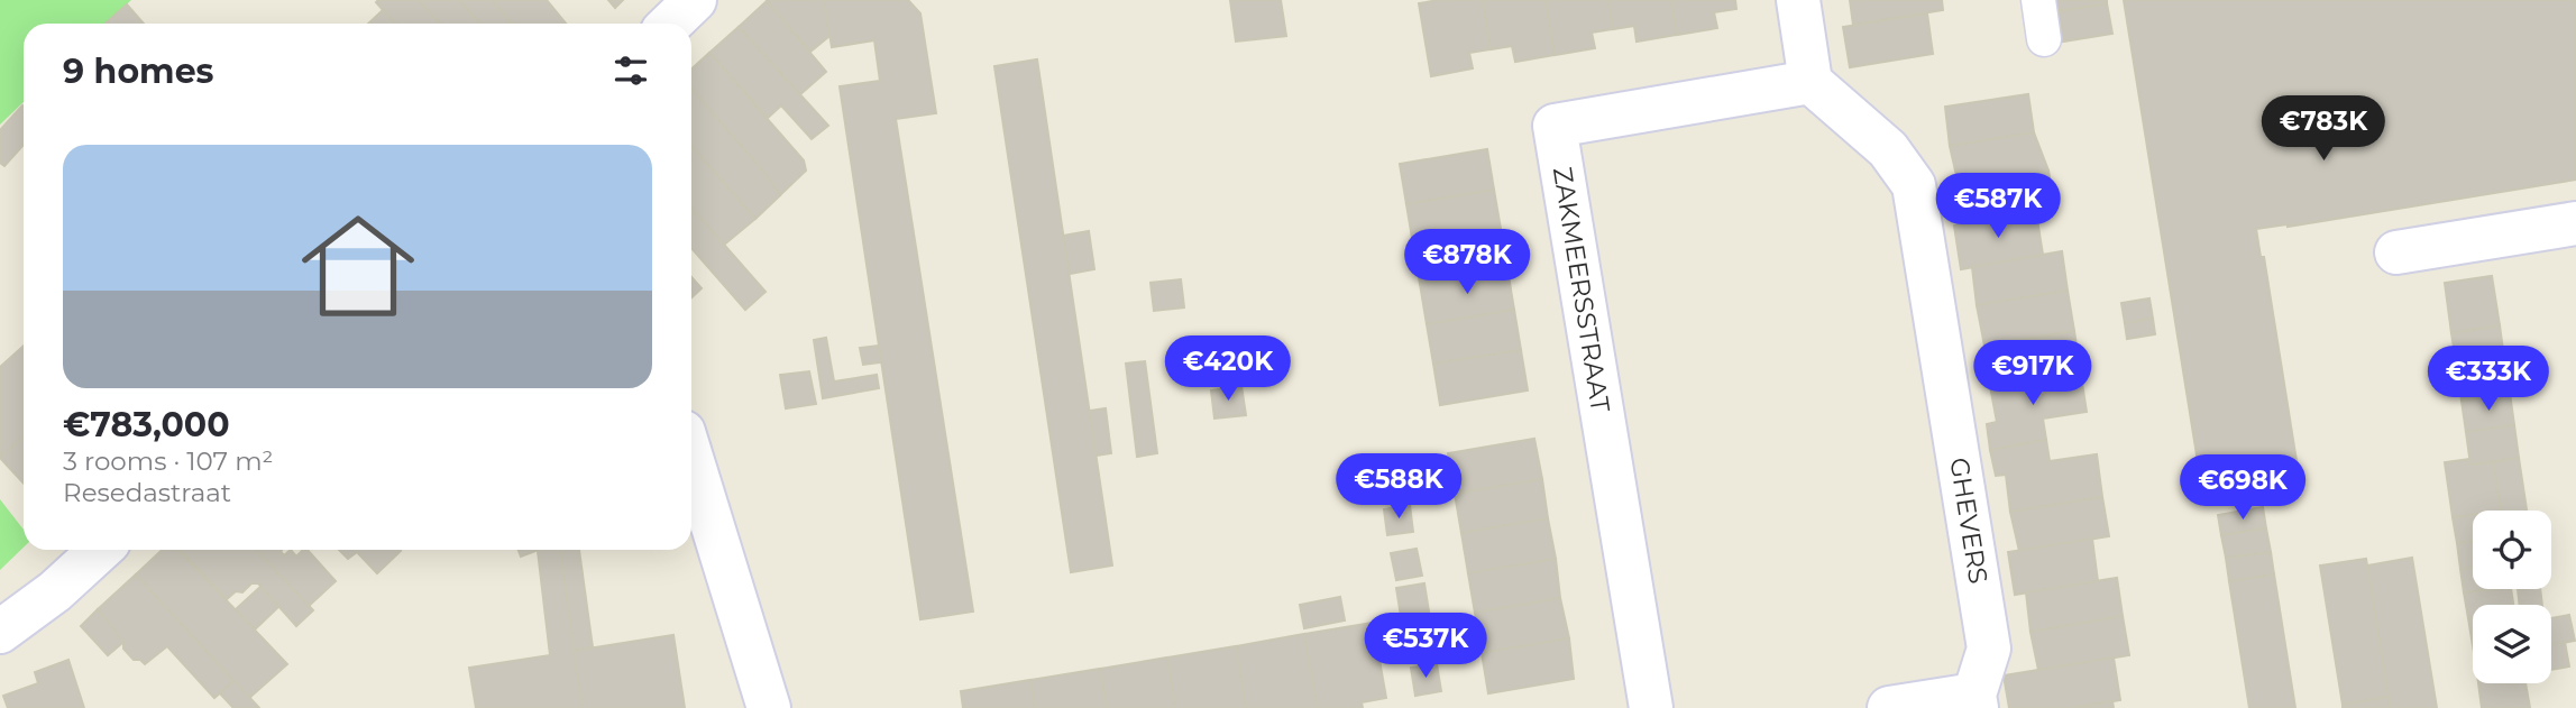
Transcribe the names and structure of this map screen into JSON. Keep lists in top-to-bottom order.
{
  "streets": {
    "street": ["ZAKMEERSSTRAAT", "GHEVERS"]
  },
  "crossings": [
    ["ZAKMEERSSTRAAT", "GHEVERS"]
  ],
  "page": {
    "heading": "9 homes",
    "price": [
      "€783K",
      "€587K",
      "€878K",
      "€420K",
      "€917K",
      "€333K",
      "€588K",
      "€698K",
      "€537K"
    ],
    "list": [
      {
        "name": "€783,000",
        "note": "3 rooms · 107 m² · Resedastraat"
      }
    ]
  }
}
